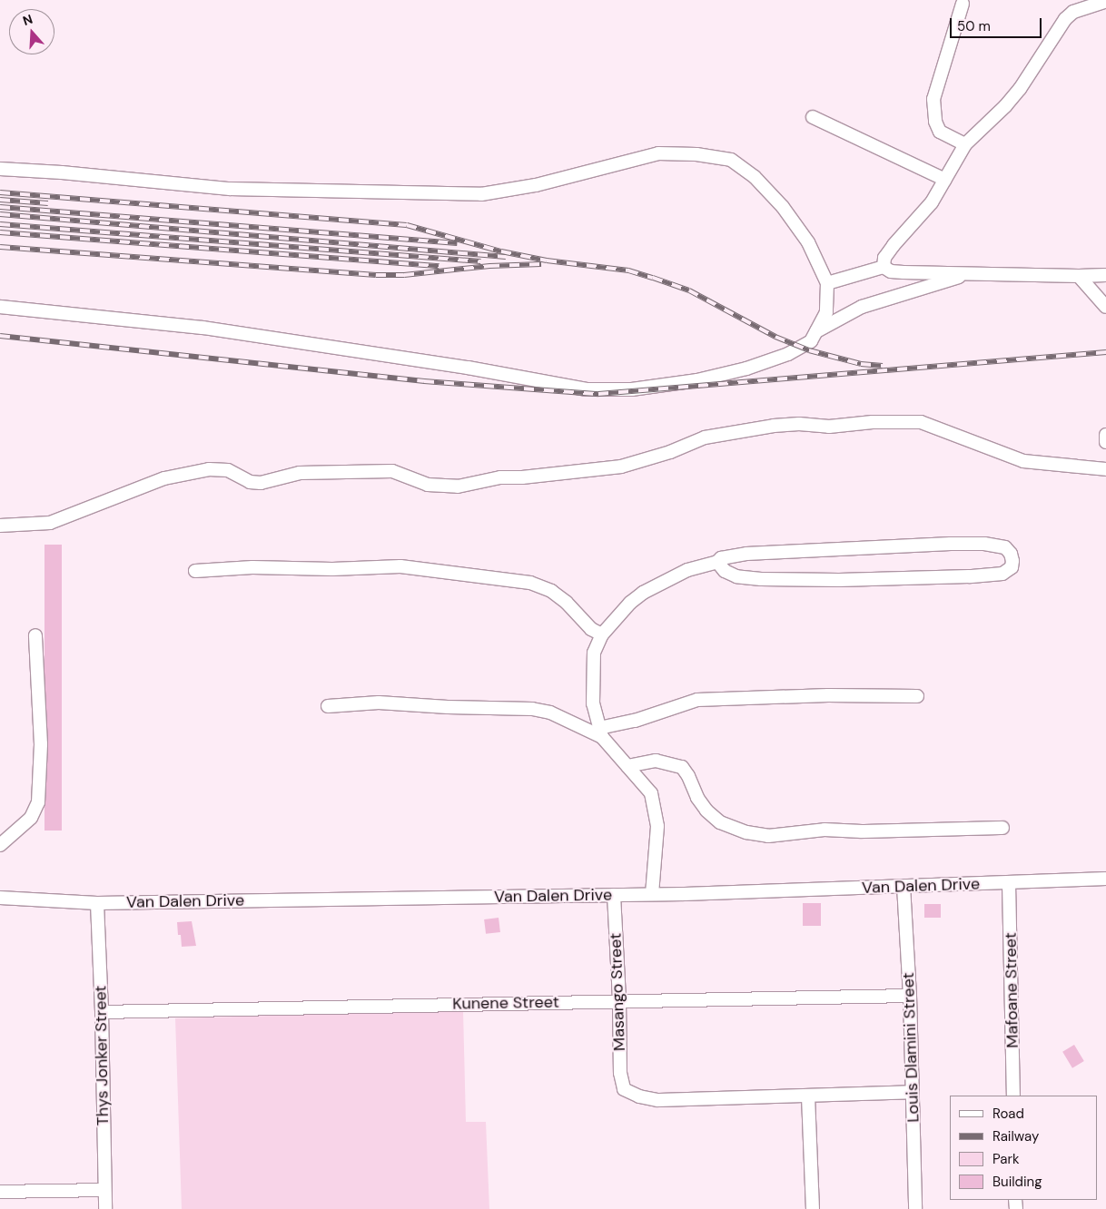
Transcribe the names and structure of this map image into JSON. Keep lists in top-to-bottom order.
{
  "streets": {
    "street": [
      "Van Dalen Drive",
      "Mafoane Street",
      "Masango Street",
      "Kunene Street",
      "Louis Dlamini Street",
      "Thys Jonker Street"
    ]
  },
  "crossings": [
    ["Van Dalen Drive", "Mafoane Street"],
    ["Van Dalen Drive", "Masango Street"],
    ["Van Dalen Drive", "Louis Dlamini Street"],
    ["Van Dalen Drive", "Thys Jonker Street"],
    ["Masango Street", "Kunene Street"],
    ["Kunene Street", "Louis Dlamini Street"],
    ["Kunene Street", "Thys Jonker Street"]
  ],
  "legend": [
    "Road",
    "Railway",
    "Park",
    "Building"
  ],
  "scale_bar": "50 m",
  "north": "top"
}
